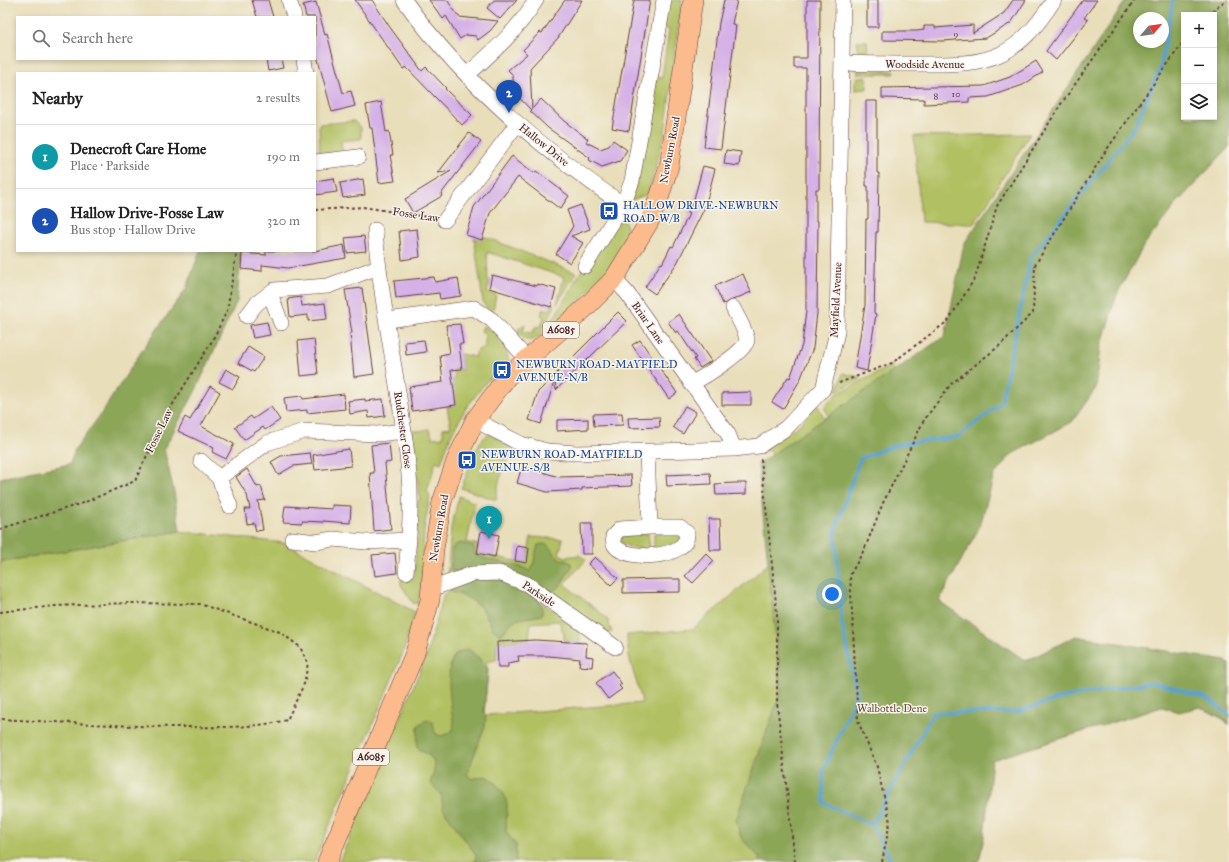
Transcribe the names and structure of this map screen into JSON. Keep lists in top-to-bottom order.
{
  "streets": {
    "main road": ["Newburn Road", "A6085"],
    "street": [
      "Woodside Avenue",
      "Hallow Drive",
      "Fosse Law",
      "Mayfield Avenue",
      "Briar Lane",
      "Rudchester Close",
      "Parkside"
    ]
  },
  "crossings": [
    ["Woodside Avenue", "Mayfield Avenue"],
    ["Hallow Drive", "Newburn Road"],
    ["Hallow Drive", "Fosse Law"],
    ["Newburn Road", "Mayfield Avenue"],
    ["Newburn Road", "Briar Lane"],
    ["Newburn Road", "Parkside"],
    ["Mayfield Avenue", "Briar Lane"]
  ],
  "parks": ["Walbottle Dene"],
  "places": {
    "bus stop": ["HALLOW DRIVE-NEWBURN ROAD-W/B", "NEWBURN ROAD-MAYFIELD AVENUE-N/B", "NEWBURN ROAD-MAYFIELD AVENUE-S/B"]
  },
  "house_numbers": ["9", "10", "8"],
  "north": "top right",
  "page": {
    "map_buttons": ["+", "−"],
    "search": "Search here",
    "heading": ["Nearby", "2 results"],
    "pins": ["2", "1"],
    "list": [
      {
        "mark": "1",
        "name": "Denecroft Care Home",
        "note": "Place · Parkside",
        "value": "190 m"
      },
      {
        "mark": "2",
        "name": "Hallow Drive-Fosse Law",
        "note": "Bus stop · Hallow Drive",
        "value": "320 m"
      }
    ]
  }
}
